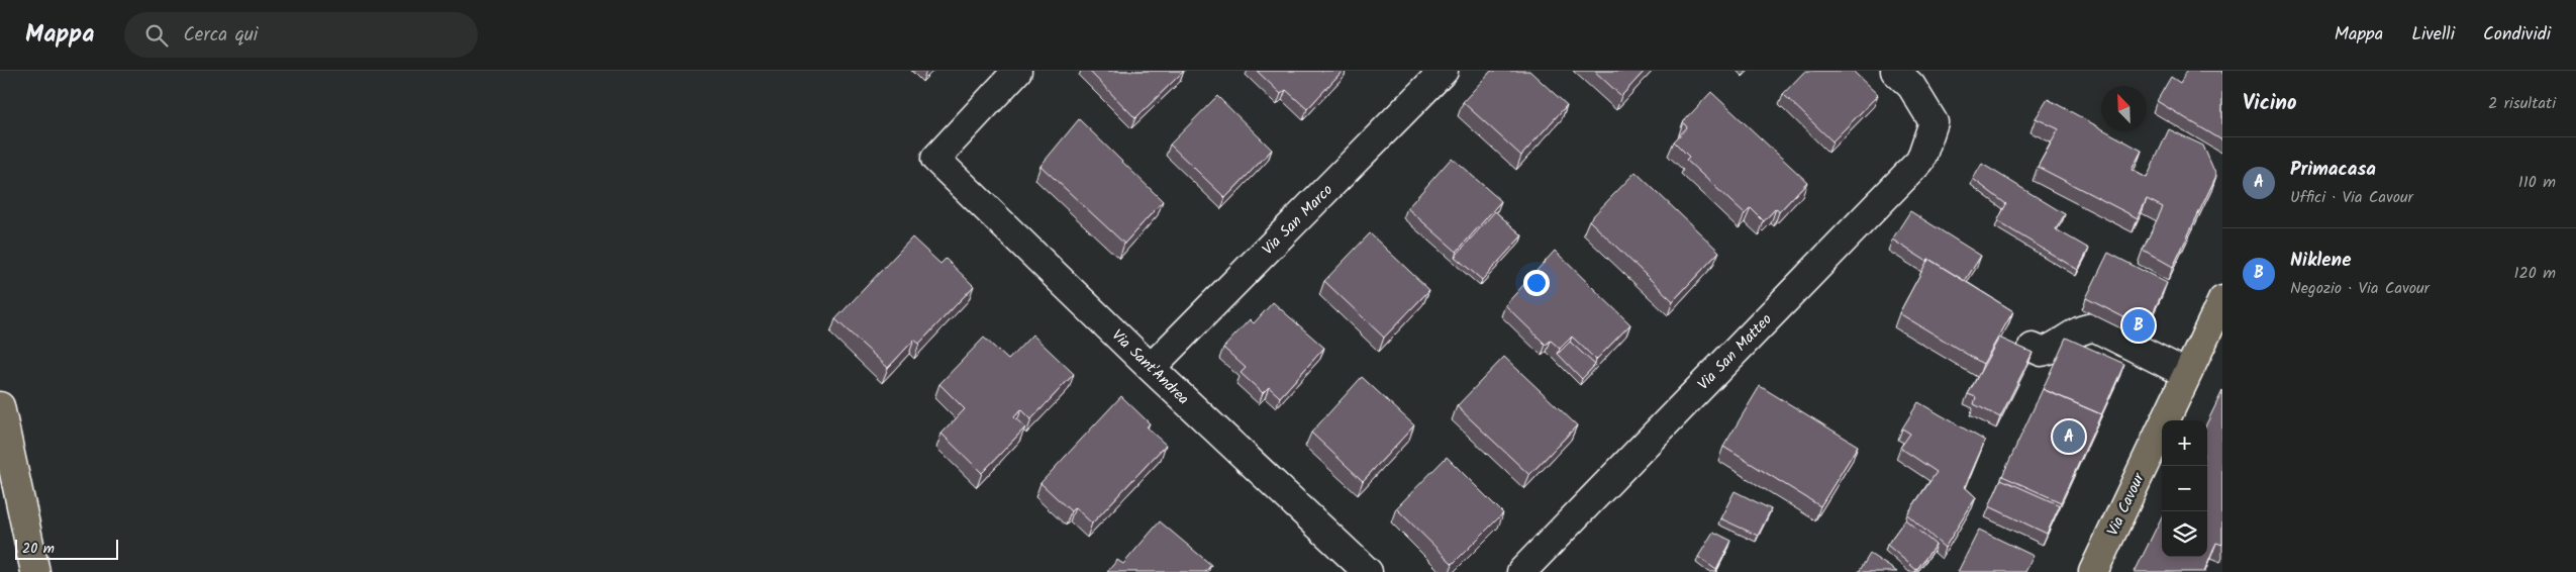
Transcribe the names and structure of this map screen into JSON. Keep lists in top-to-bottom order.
{
  "streets": {
    "main road": ["Via Cavour"],
    "street": ["Via San Marco", "Via San Matteo", "Via Sant'Andrea"]
  },
  "crossings": [
    ["Via San Marco", "Via Sant'Andrea"]
  ],
  "scale_bar": "20 m",
  "north": "top left",
  "page": {
    "header": "Mappa",
    "search": "Cerca qui",
    "nav": ["Mappa", "Livelli", "Condividi"],
    "heading": ["Vicino", "2 risultati"],
    "list": [
      {
        "mark": "A",
        "name": "Primacasa",
        "note": "Uffici · Via Cavour",
        "value": "110 m"
      },
      {
        "mark": "B",
        "name": "Niklene",
        "note": "Negozio · Via Cavour",
        "value": "120 m"
      }
    ],
    "pins": ["B", "A"],
    "map_buttons": ["+", "−"],
    "scale": "20 m"
  }
}
